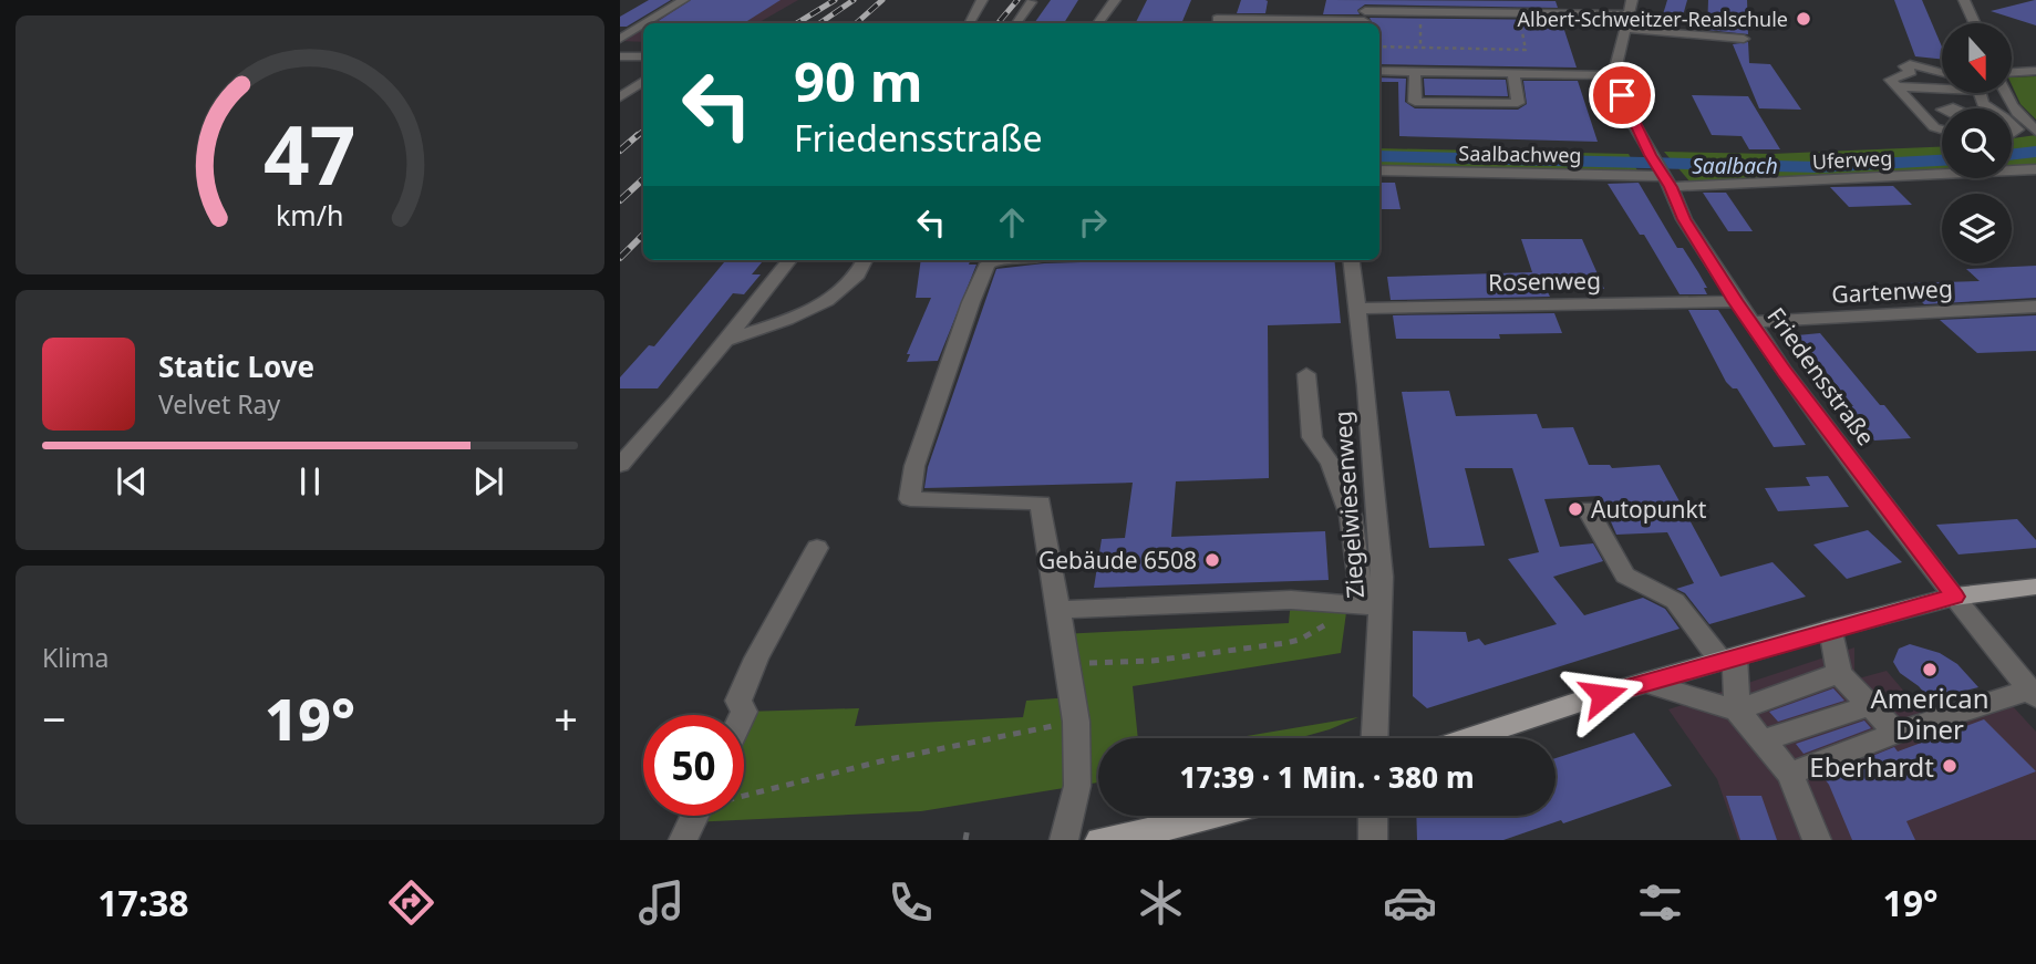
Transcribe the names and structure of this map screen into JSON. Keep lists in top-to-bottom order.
{
  "streets": {
    "street": [
      "Saalbachweg",
      "Uferweg",
      "Rosenweg",
      "Gartenweg",
      "Friedensstraße",
      "Ziegelwiesenweg"
    ]
  },
  "crossings": [
    ["Saalbachweg", "Uferweg"],
    ["Saalbachweg", "Friedensstraße"],
    ["Uferweg", "Friedensstraße"],
    ["Rosenweg", "Friedensstraße"],
    ["Rosenweg", "Ziegelwiesenweg"],
    ["Gartenweg", "Friedensstraße"]
  ],
  "water": ["Saalbach"],
  "places": [
    "Albert-Schweitzer-Realschule",
    "Autopunkt",
    "Gebäude 6508",
    "American Diner",
    "Eberhardt"
  ],
  "north": "bottom",
  "page": {
    "turn": ["90 m", "Friedensstraße"],
    "song": ["Static Love", "Velvet Ray"],
    "tile": "Klima",
    "heat": ["−", "19°", "+"],
    "limit": "50",
    "trip": "17:39 · 1 Min. · 380 m",
    "tabs": ["17:38", "19°"],
    "gauge": ["47", "km/h"]
  }
}
